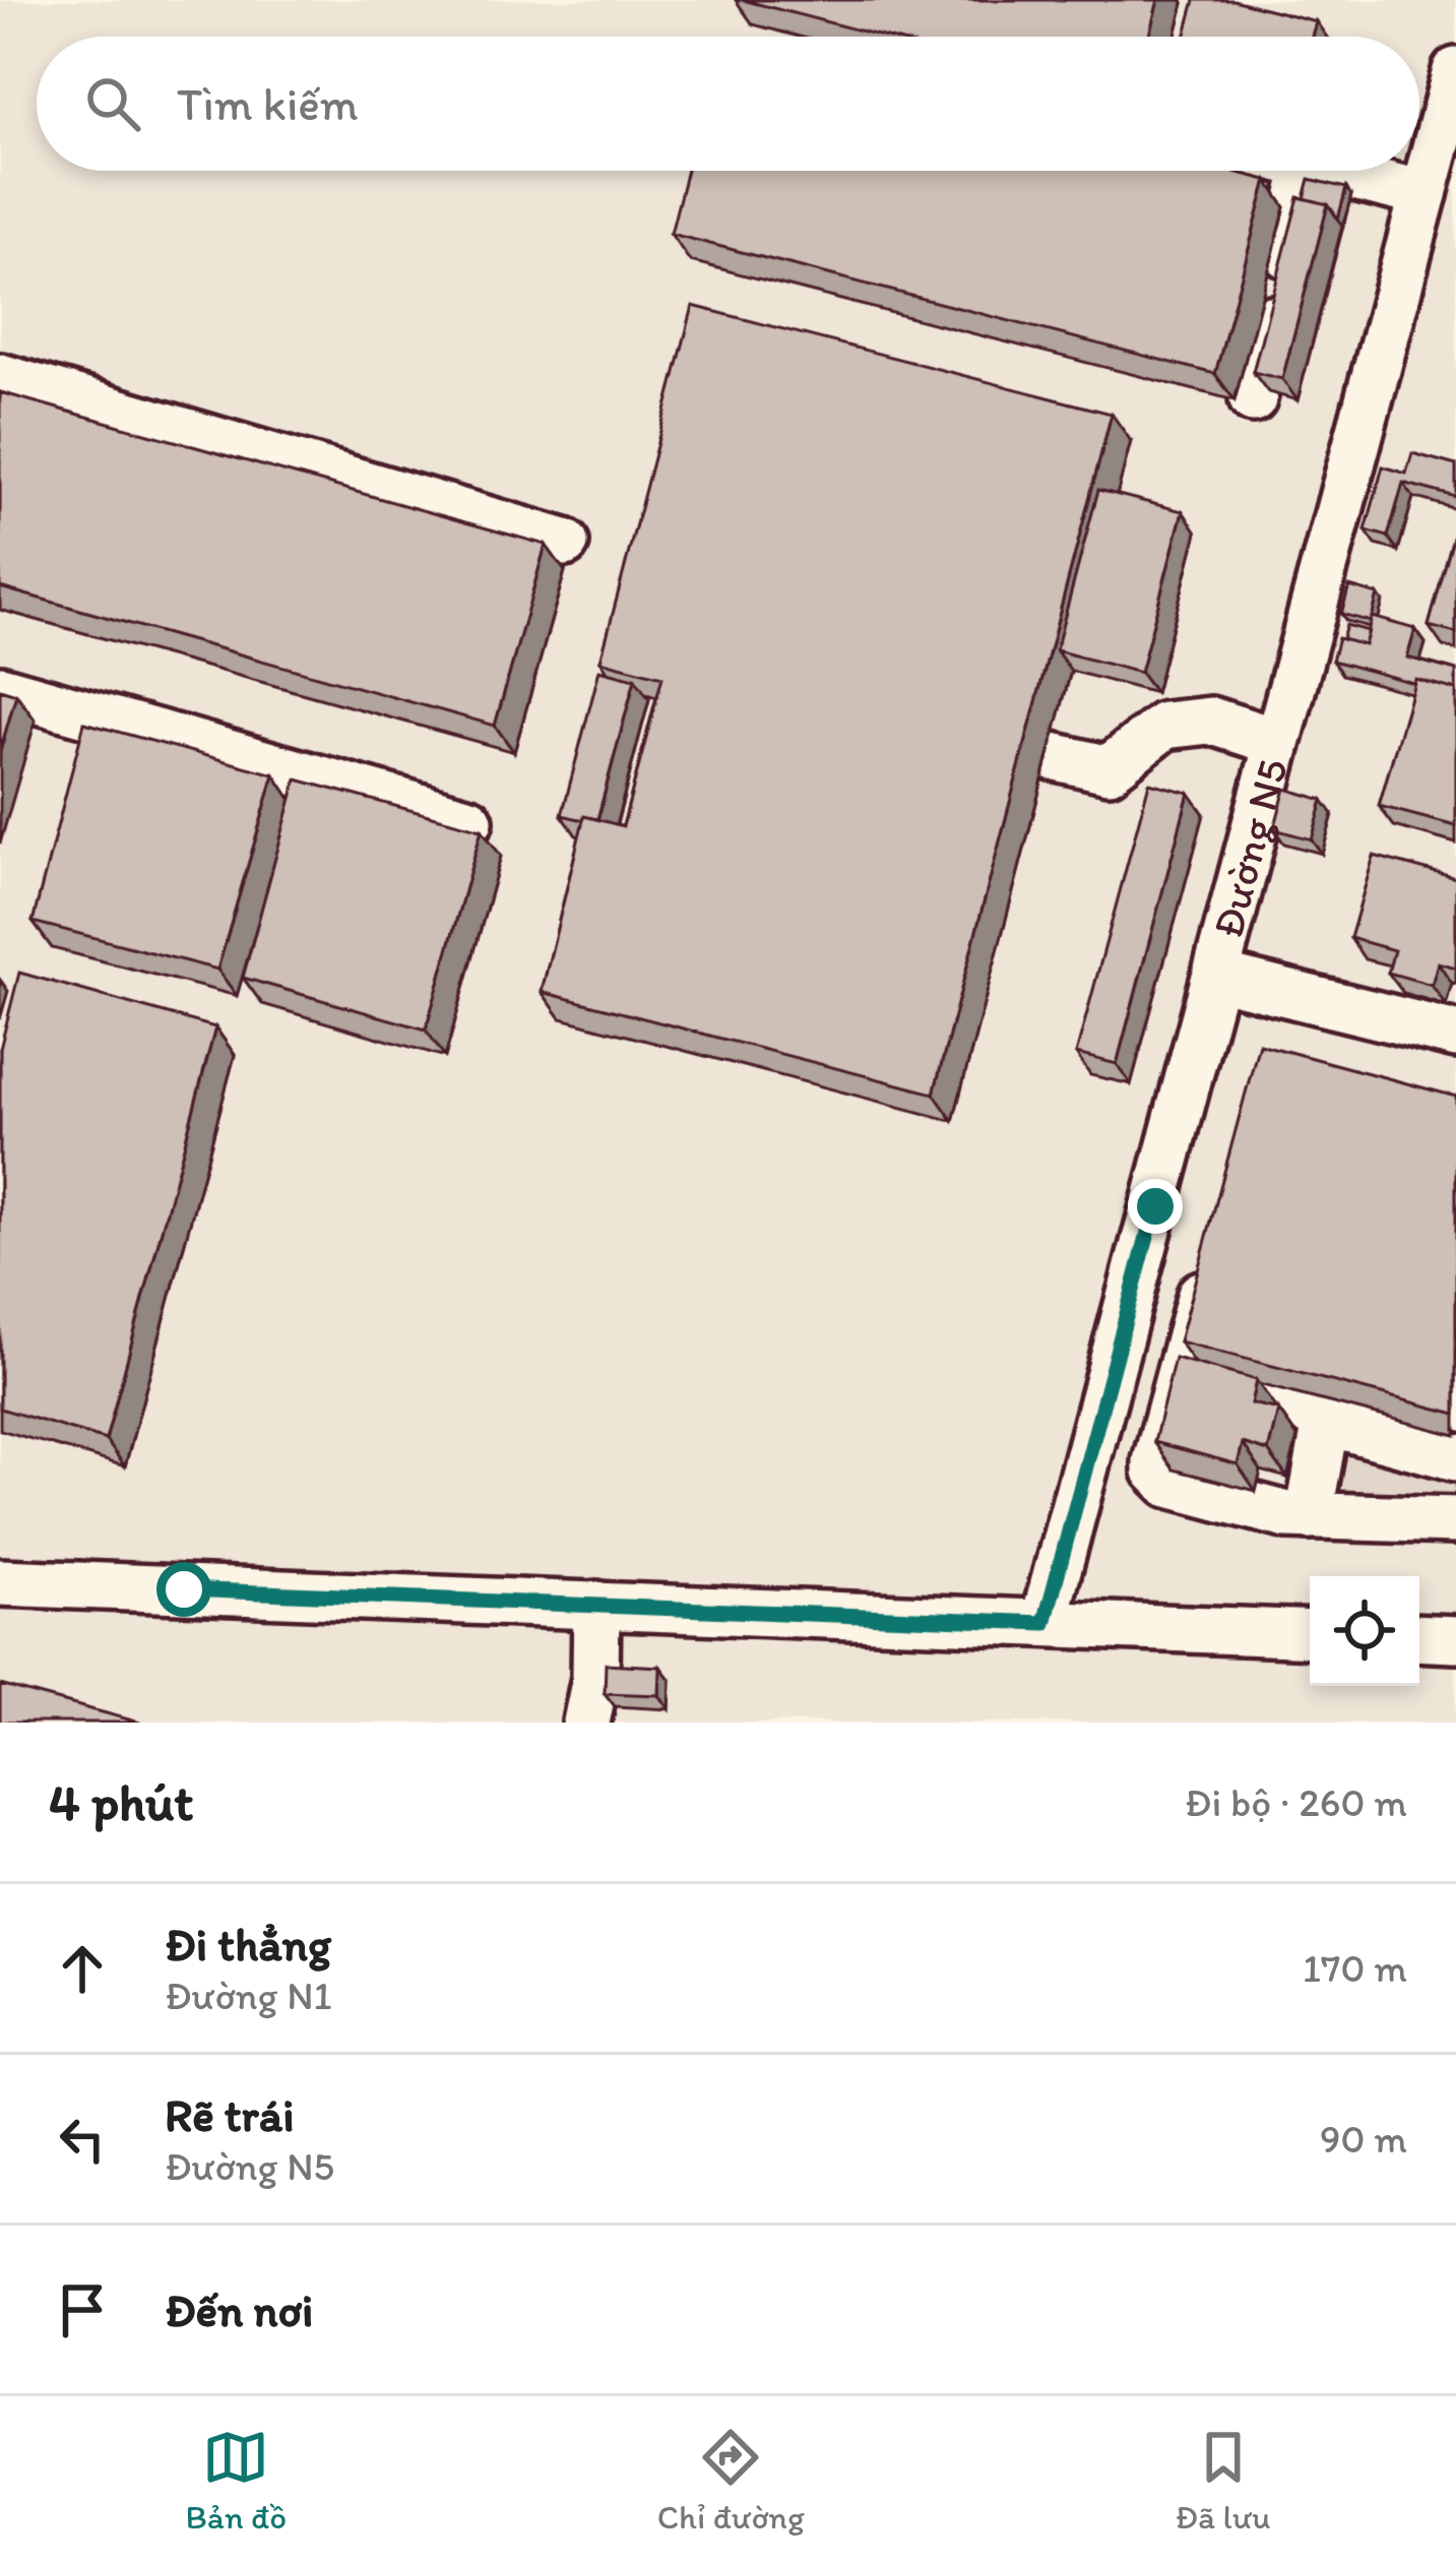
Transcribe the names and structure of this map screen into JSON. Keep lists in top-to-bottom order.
{
  "streets": {
    "street": ["Đường N5"]
  },
  "page": {
    "search": "Tìm kiếm",
    "heading": ["4 phút", "Đi bộ · 260 m"],
    "list": [
      ["Đi thẳng", "Đường N1", "170 m"],
      ["Rẽ trái", "Đường N5", "90 m"],
      "Đến nơi"
    ],
    "nav": ["Bản đồ", "Chỉ đường", "Đã lưu"]
  }
}
